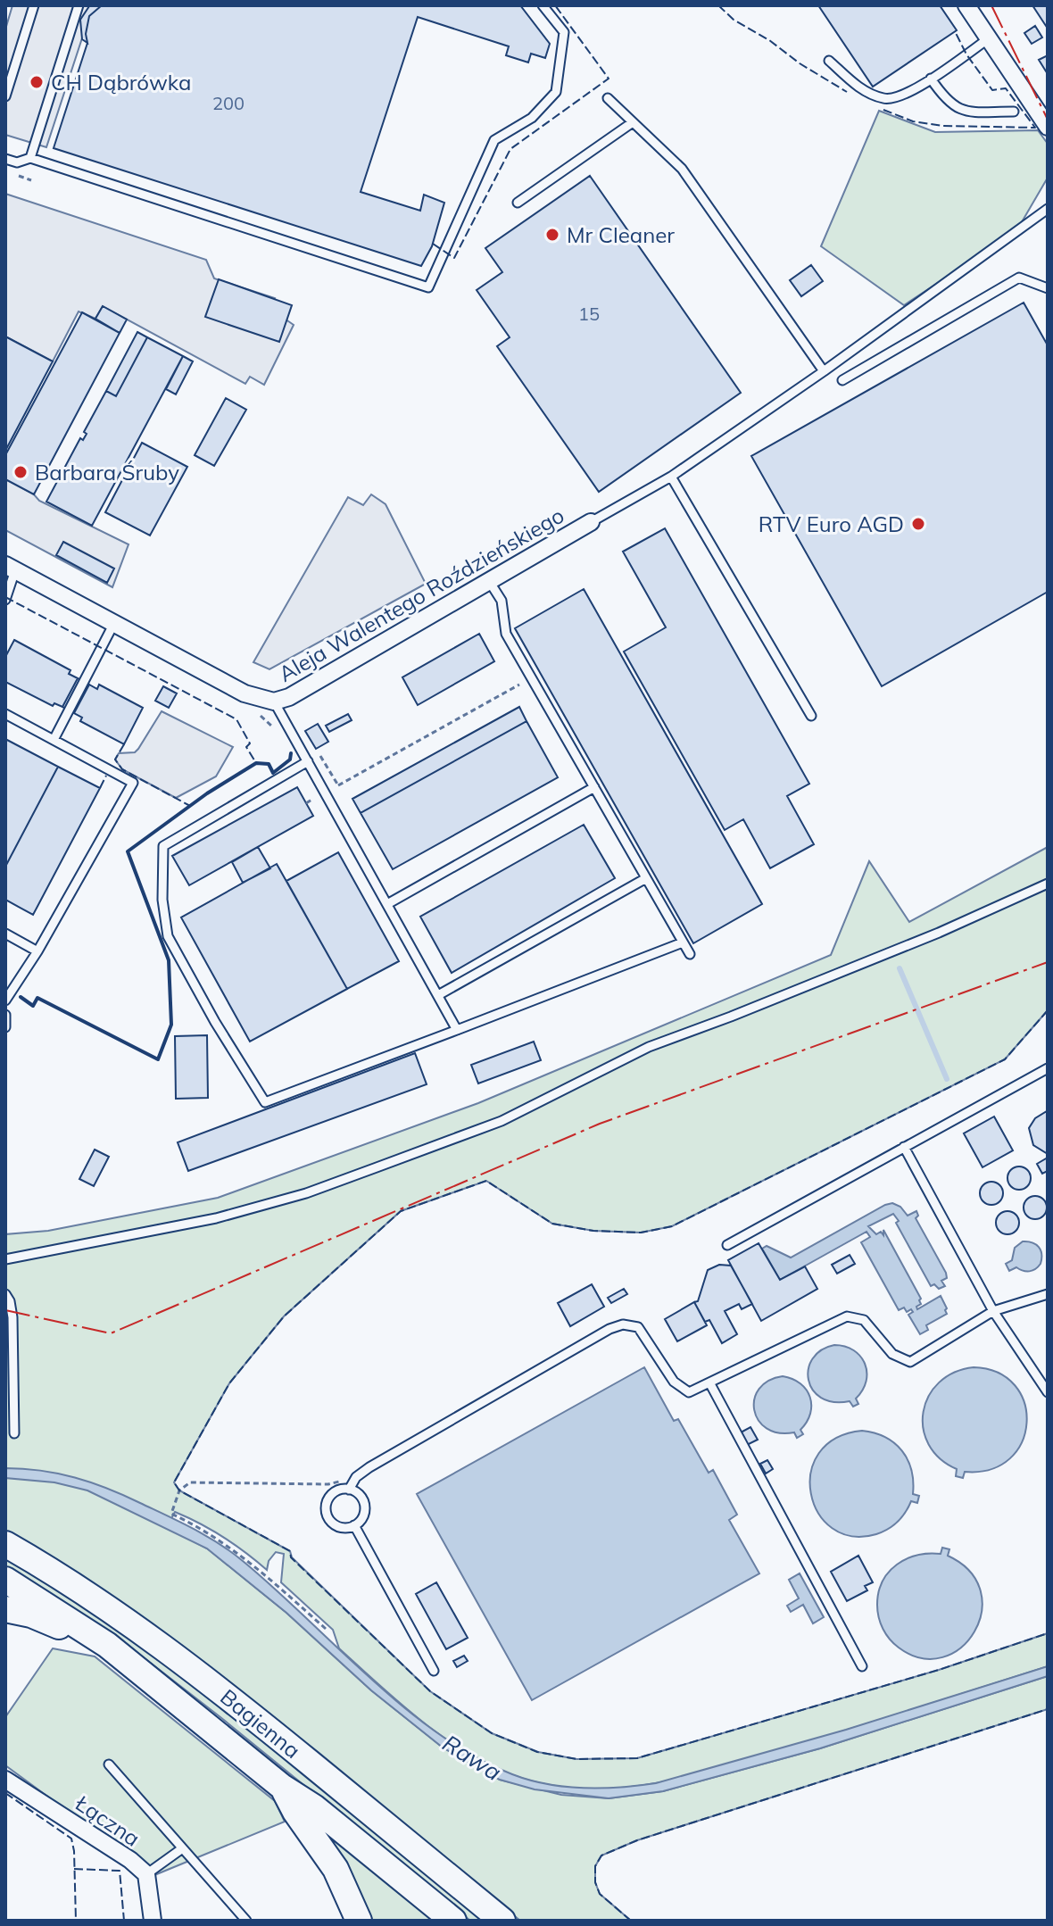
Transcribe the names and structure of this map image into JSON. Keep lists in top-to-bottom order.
{
  "streets": {
    "main road": ["Bagienna"],
    "street": ["Aleja Walentego Roździeńskiego", "Łączna"]
  },
  "water": ["Rawa"],
  "places": [
    "CH Dąbrówka",
    "Mr Cleaner",
    "Barbara Śruby",
    "RTV Euro AGD"
  ],
  "house_numbers": ["200", "15"]
}
